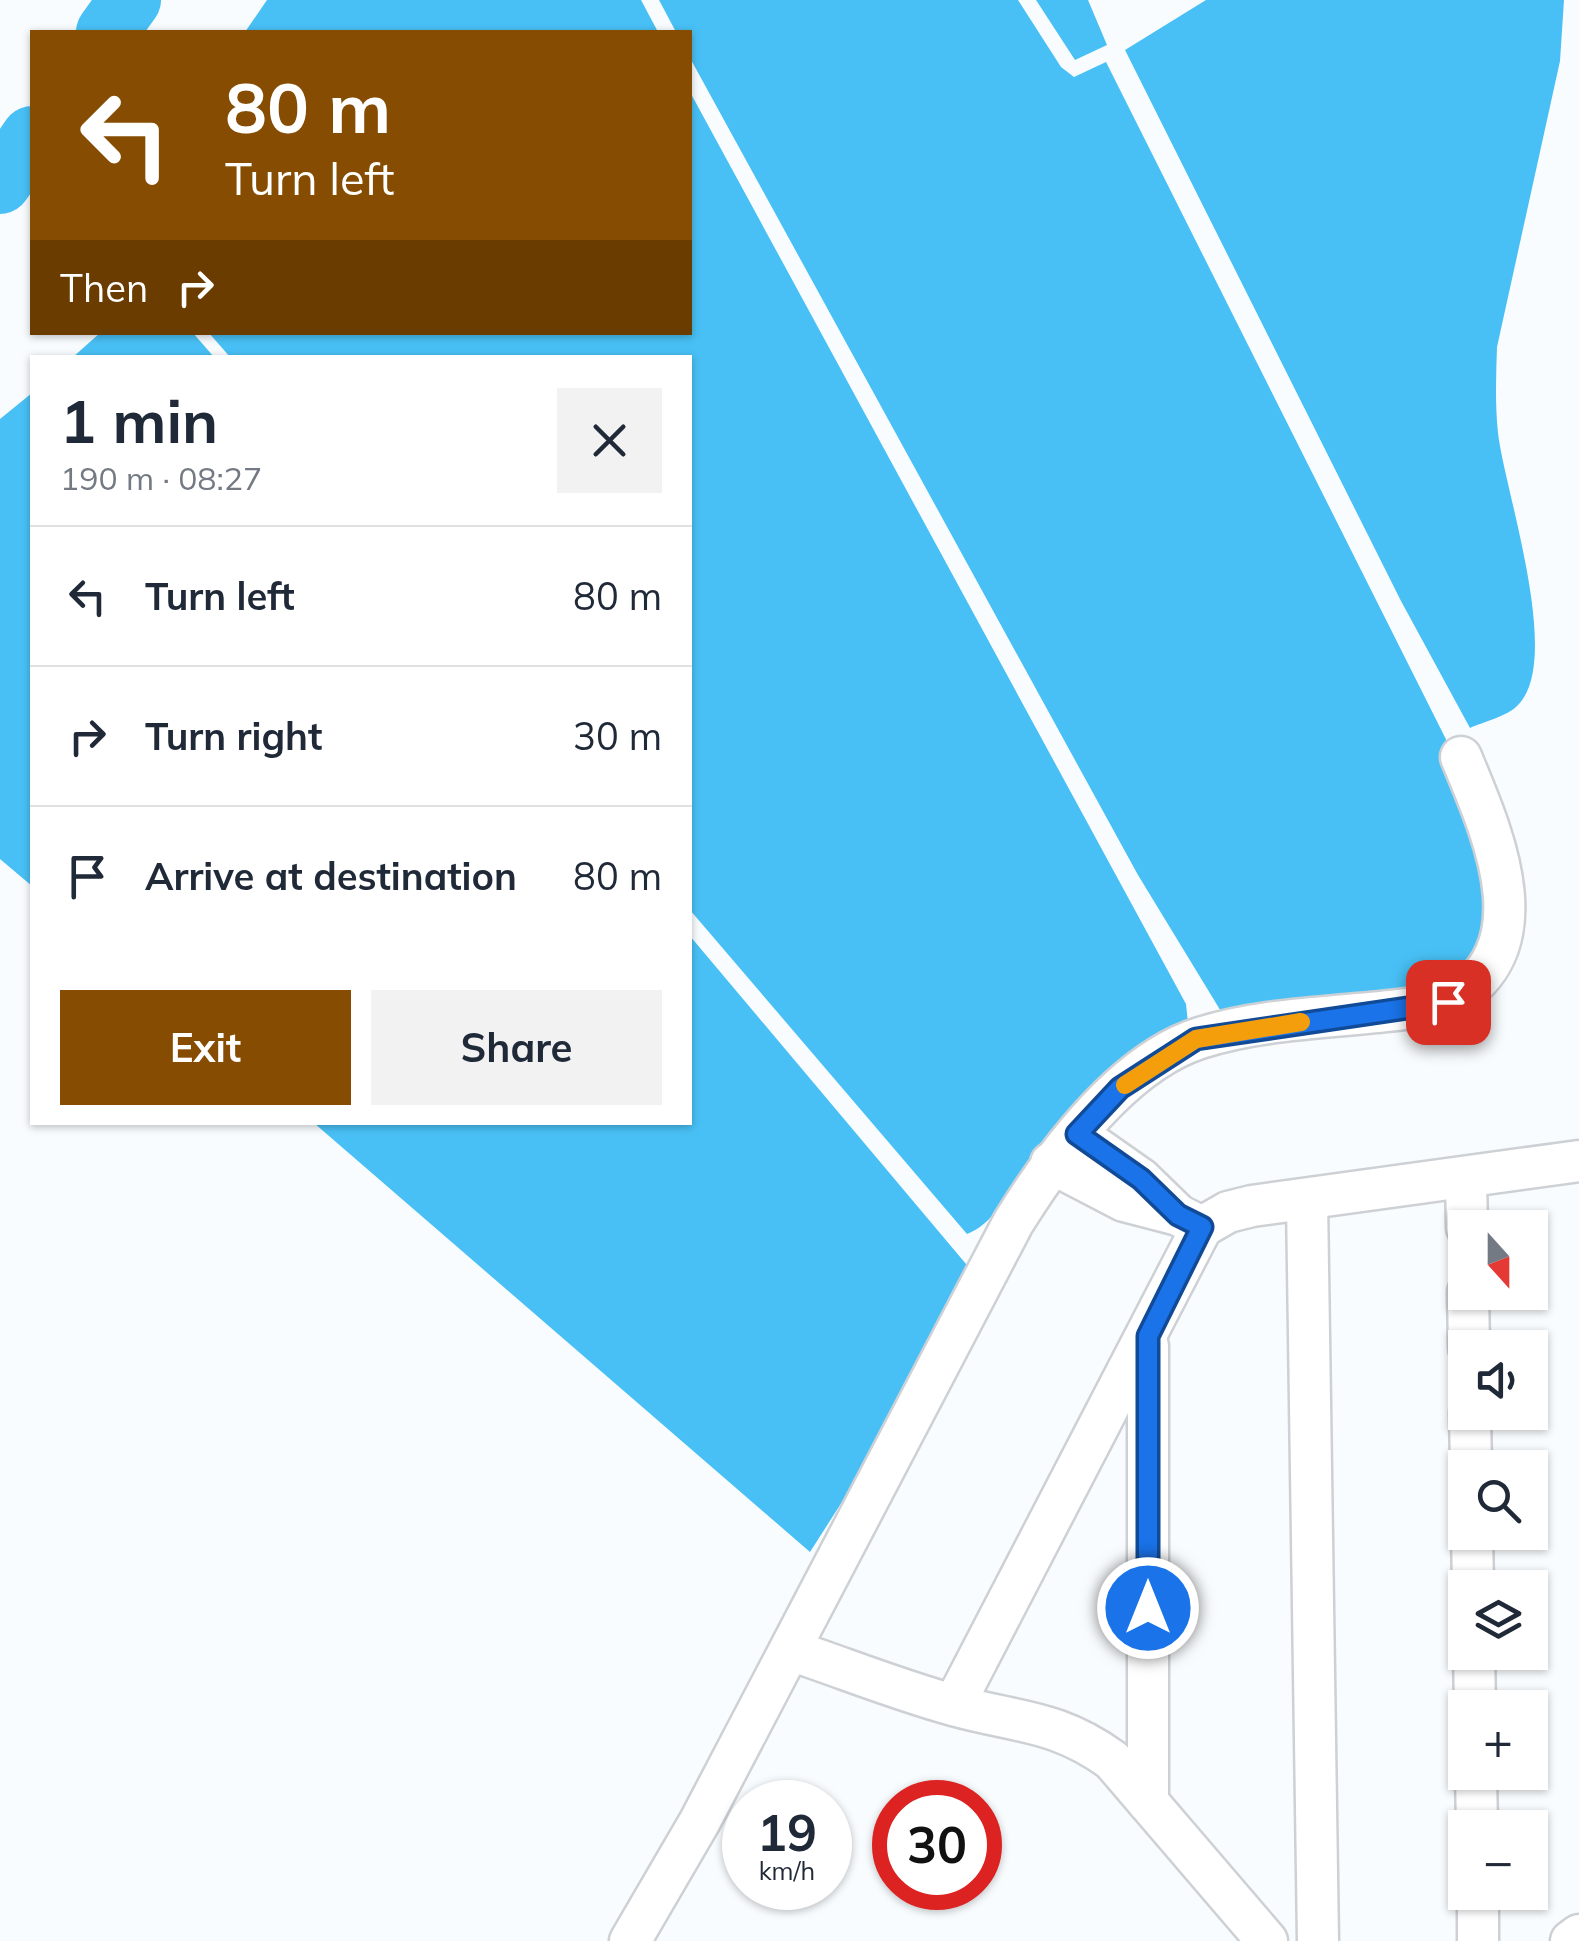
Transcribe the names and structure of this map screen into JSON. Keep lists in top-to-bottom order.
{
  "north": "bottom",
  "page": {
    "turn": ["80 m", "Turn left"],
    "then": "Then",
    "heading": ["1 min", "190 m · 08:27"],
    "list": [
      {
        "name": "Turn left",
        "value": "80 m"
      },
      {
        "name": "Turn right",
        "value": "30 m"
      },
      {
        "name": "Arrive at destination",
        "value": "80 m"
      }
    ],
    "buttons": ["Exit", "Share"],
    "map_buttons": ["+", "−"],
    "speed": "19 km/h",
    "limit": "30"
  }
}
